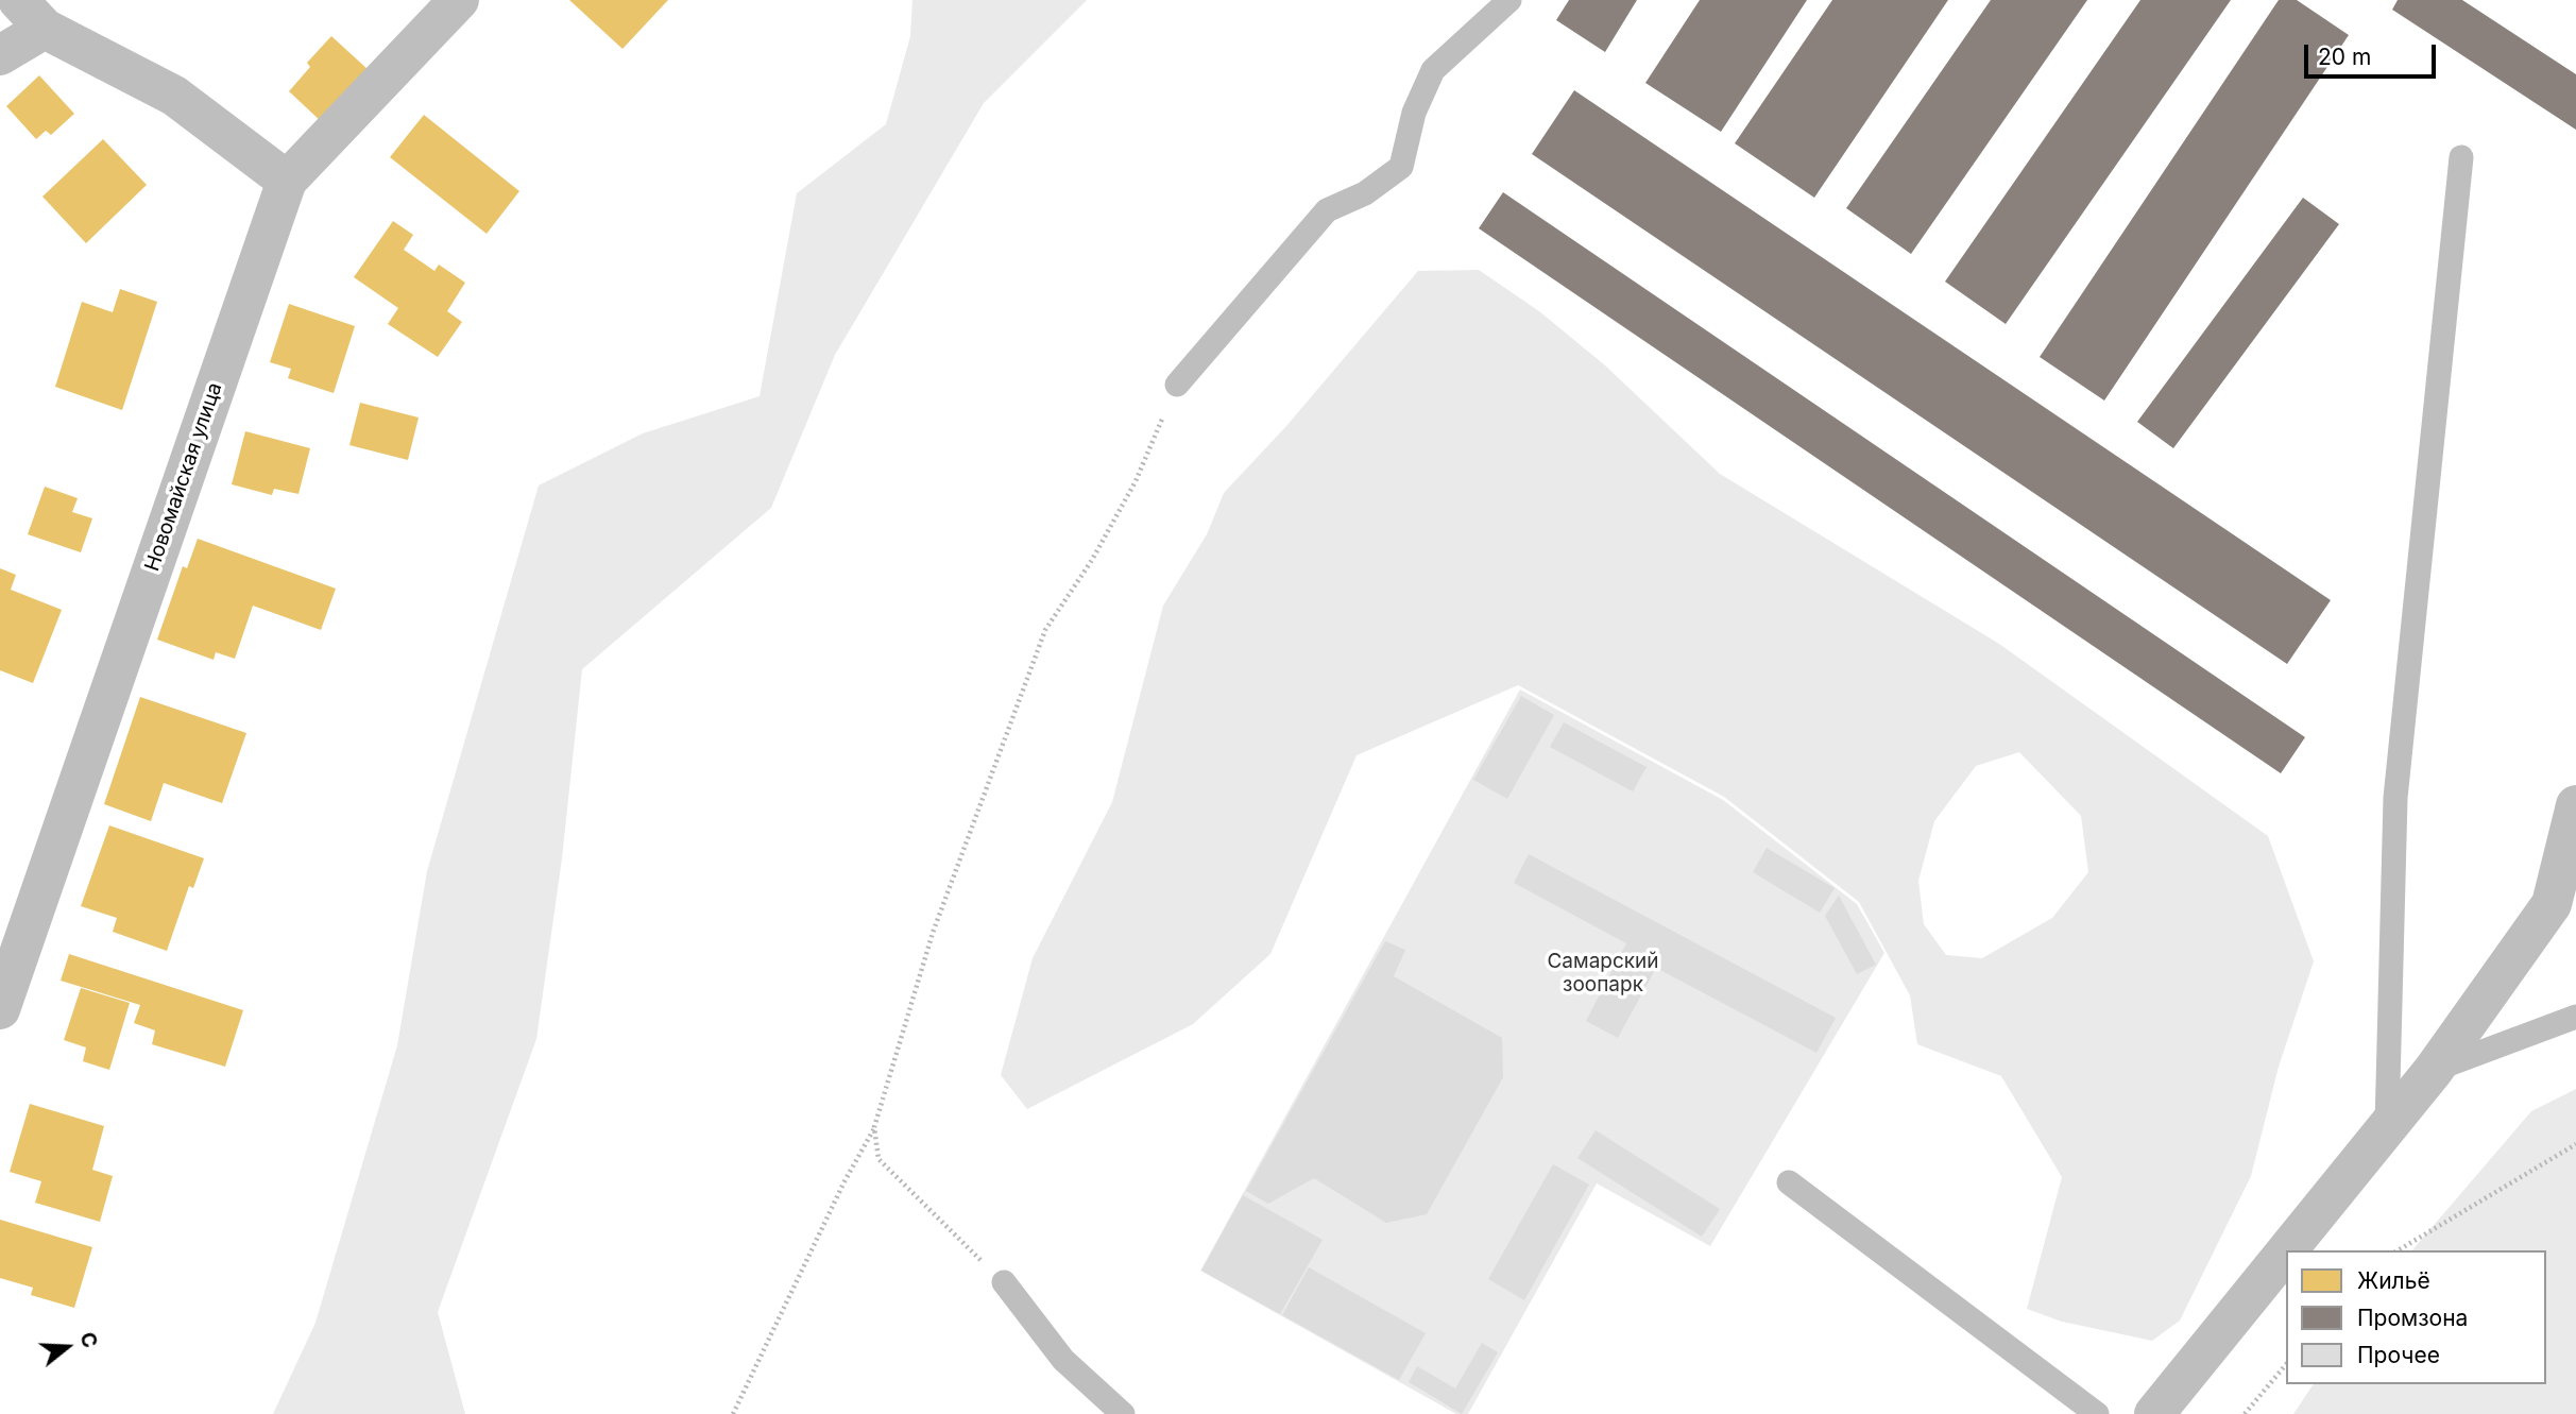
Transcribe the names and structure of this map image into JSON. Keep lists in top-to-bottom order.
{
  "streets": {
    "street": ["Новомайская улица"]
  },
  "parks": ["Самарский зоопарк"],
  "legend": ["Жильё", "Промзона", "Прочее"],
  "scale_bar": "20 m",
  "north": "right"
}
